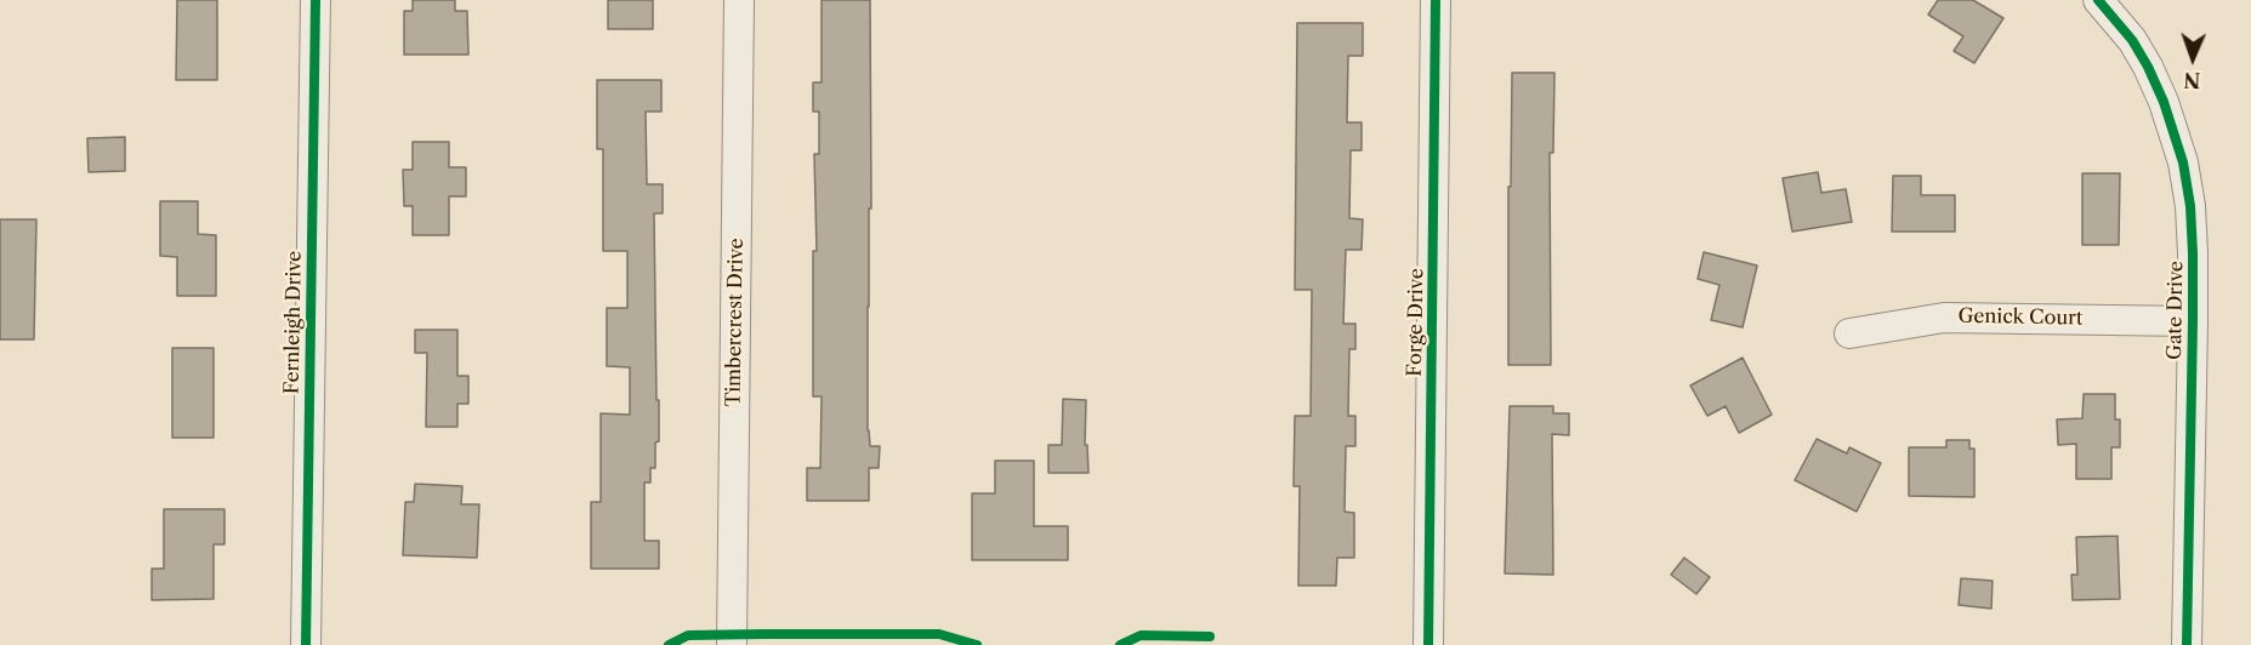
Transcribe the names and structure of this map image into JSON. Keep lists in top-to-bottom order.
{
  "streets": {
    "street": [
      "Gate Drive",
      "Genick Court",
      "Fernleigh Drive",
      "Timbercrest Drive",
      "Forge Drive"
    ]
  },
  "crossings": [
    ["Gate Drive", "Genick Court"]
  ],
  "north": "bottom"
}
